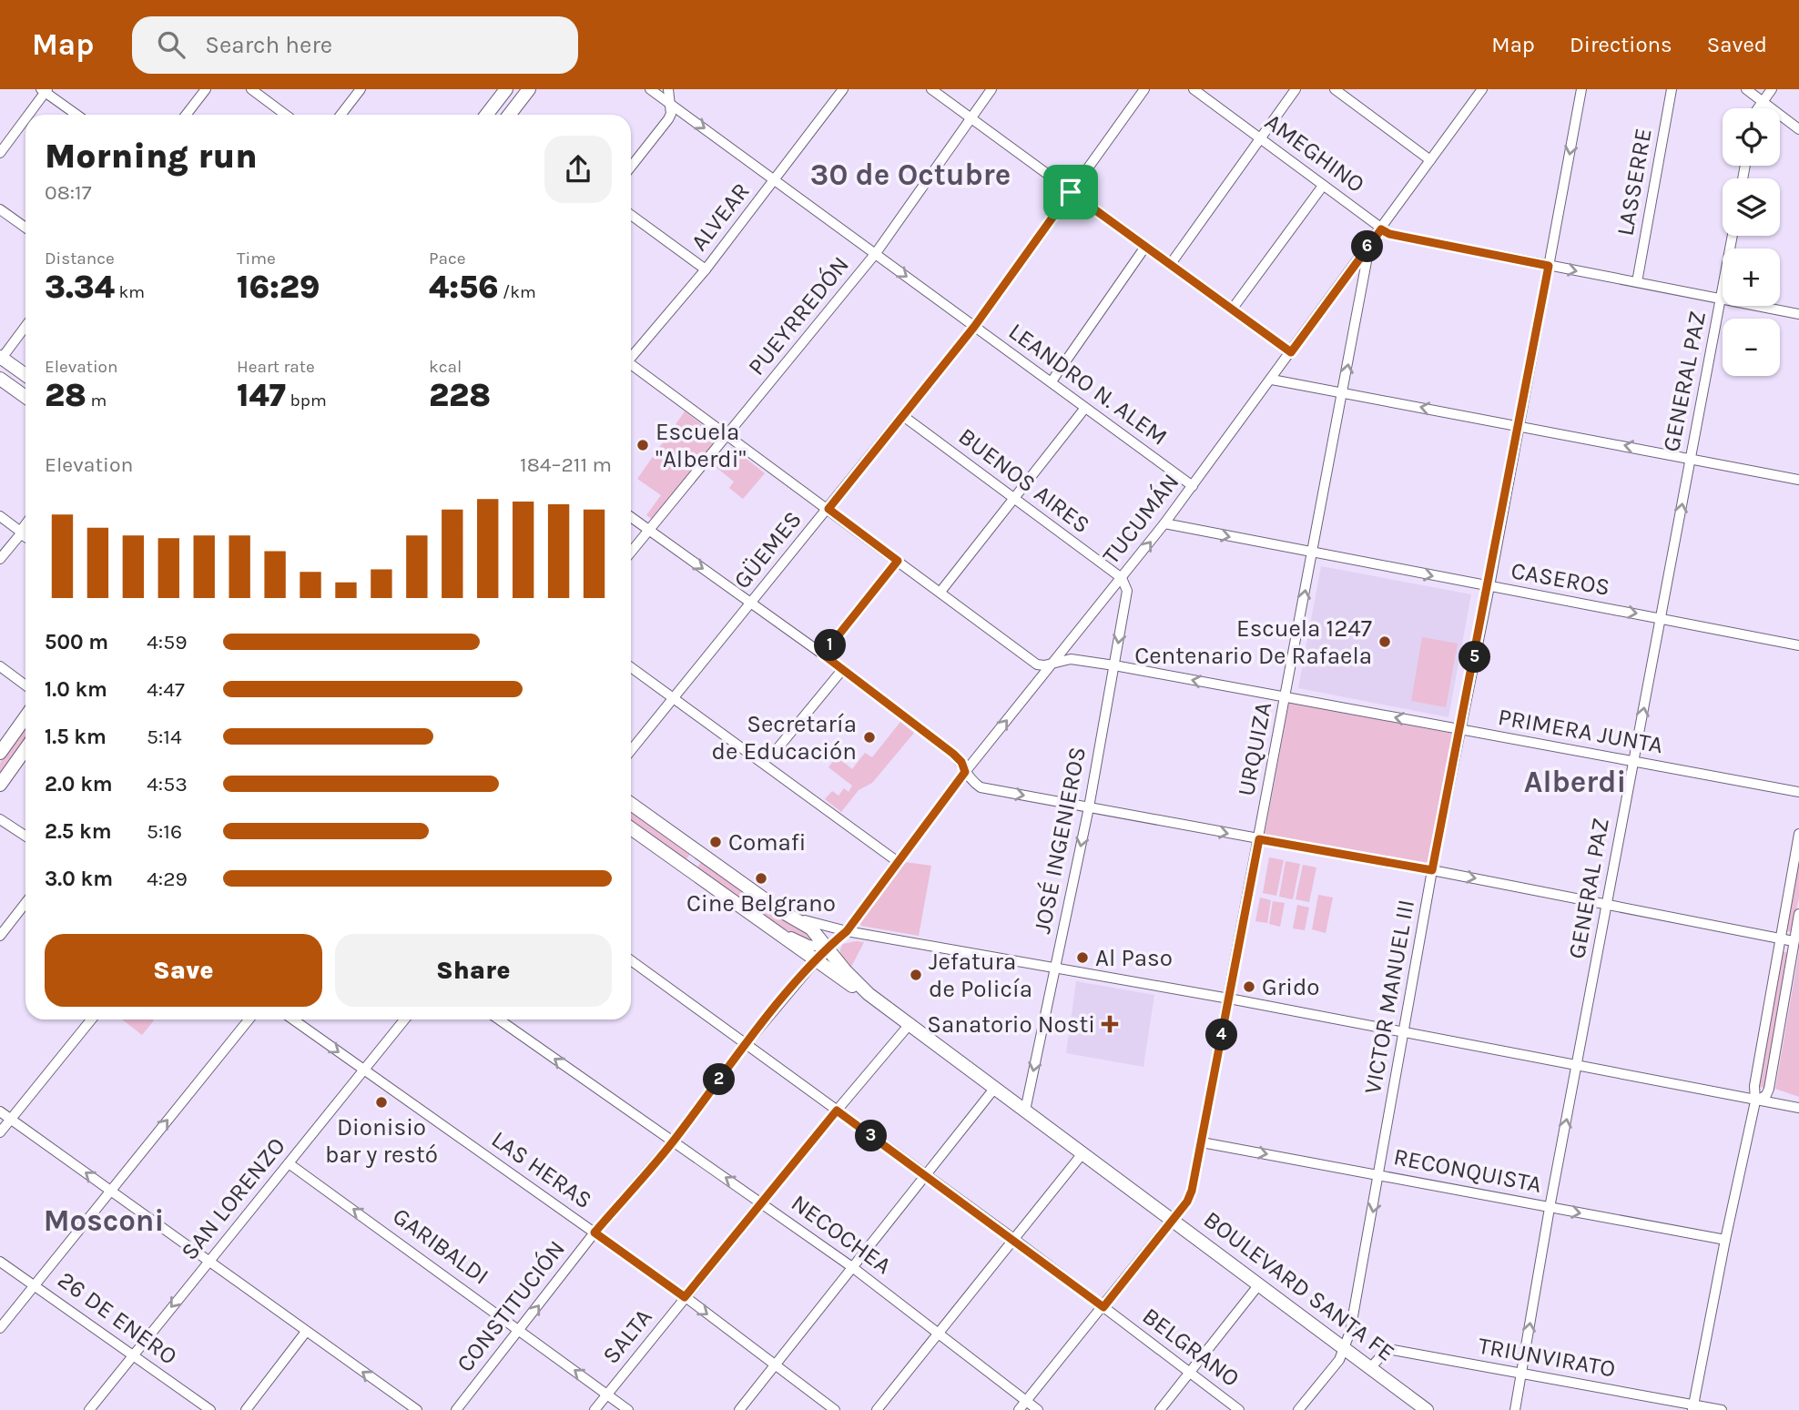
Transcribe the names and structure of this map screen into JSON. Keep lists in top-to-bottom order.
{
  "streets": {
    "main road": ["BOULEVARD SANTA FE"],
    "street": [
      "AMEGHINO",
      "LASSERRE",
      "ALVEAR",
      "PUEYRREDÓN",
      "GENERAL PAZ",
      "LEANDRO N. ALEM",
      "BUENOS AIRES",
      "TUCUMÁN",
      "GÜEMES",
      "CASEROS",
      "PRIMERA JUNTA",
      "URQUIZA",
      "JOSÉ INGENIEROS",
      "VICTOR MANUEL III",
      "LAS HERAS",
      "RECONQUISTA",
      "SAN LORENZO",
      "NECOCHEA",
      "GARIBALDI",
      "CONSTITUCIÓN",
      "26 DE ENERO",
      "SALTA",
      "BELGRANO",
      "TRIUNVIRATO"
    ]
  },
  "crossings": [
    ["AMEGHINO", "TUCUMÁN"],
    ["ALVEAR", "LEANDRO N. ALEM"],
    ["PUEYRREDÓN", "LEANDRO N. ALEM"],
    ["PUEYRREDÓN", "PRIMERA JUNTA"],
    ["GENERAL PAZ", "CASEROS"],
    ["GENERAL PAZ", "PRIMERA JUNTA"],
    ["GENERAL PAZ", "RECONQUISTA"],
    ["GENERAL PAZ", "TRIUNVIRATO"],
    ["LEANDRO N. ALEM", "TUCUMÁN"],
    ["LEANDRO N. ALEM", "GÜEMES"],
    ["BUENOS AIRES", "TUCUMÁN"],
    ["BUENOS AIRES", "GÜEMES"],
    ["BUENOS AIRES", "JOSÉ INGENIEROS"],
    ["TUCUMÁN", "CASEROS"],
    ["TUCUMÁN", "PRIMERA JUNTA"],
    ["TUCUMÁN", "URQUIZA"],
    ["TUCUMÁN", "JOSÉ INGENIEROS"],
    ["TUCUMÁN", "BOULEVARD SANTA FE"],
    ["TUCUMÁN", "CONSTITUCIÓN"],
    ["GÜEMES", "PRIMERA JUNTA"],
    ["CASEROS", "URQUIZA"],
    ["CASEROS", "VICTOR MANUEL III"],
    ["PRIMERA JUNTA", "URQUIZA"],
    ["PRIMERA JUNTA", "JOSÉ INGENIEROS"],
    ["PRIMERA JUNTA", "VICTOR MANUEL III"],
    ["URQUIZA", "RECONQUISTA"],
    ["URQUIZA", "NECOCHEA"],
    ["URQUIZA", "BOULEVARD SANTA FE"],
    ["URQUIZA", "BELGRANO"],
    ["JOSÉ INGENIEROS", "BOULEVARD SANTA FE"],
    ["VICTOR MANUEL III", "RECONQUISTA"],
    ["VICTOR MANUEL III", "BOULEVARD SANTA FE"],
    ["LAS HERAS", "SAN LORENZO"],
    ["LAS HERAS", "CONSTITUCIÓN"],
    ["LAS HERAS", "SALTA"],
    ["SAN LORENZO", "GARIBALDI"],
    ["SAN LORENZO", "26 DE ENERO"],
    ["NECOCHEA", "CONSTITUCIÓN"],
    ["NECOCHEA", "SALTA"],
    ["GARIBALDI", "CONSTITUCIÓN"],
    ["GARIBALDI", "SALTA"],
    ["BOULEVARD SANTA FE", "CONSTITUCIÓN"],
    ["BOULEVARD SANTA FE", "SALTA"],
    ["BOULEVARD SANTA FE", "TRIUNVIRATO"],
    ["CONSTITUCIÓN", "BELGRANO"],
    ["SALTA", "BELGRANO"]
  ],
  "one_way": [
    "GENERAL PAZ",
    "LEANDRO N. ALEM",
    "CASEROS",
    "JOSÉ INGENIEROS",
    "RECONQUISTA",
    "NECOCHEA",
    "GARIBALDI"
  ],
  "districts": ["30 de Octubre", "Alberdi", "Mosconi"],
  "places": {
    "other": [
      "Escuela \"Alberdi\"",
      "Escuela 1247 Centenario De Rafaela",
      "Secretaría de Educación",
      "Comafi",
      "Cine Belgrano",
      "Al Paso",
      "Jefatura de Policía",
      "Grido",
      "Dionisio bar y restó"
    ],
    "health": ["Sanatorio Nosti"]
  },
  "page": {
    "header": "Map",
    "search": "Search here",
    "nav": ["Map", "Directions", "Saved"],
    "map_buttons": ["+", "−"],
    "heading": ["Morning run", "08:17"],
    "stats": [
      ["Distance", "3.34 km"],
      ["Time", "16:29"],
      ["Pace", "4:56 /km"],
      ["Elevation", "28 m"],
      ["Heart rate", "147 bpm"],
      ["kcal", "228"]
    ],
    "pins": [
      "6",
      "1",
      "5",
      "4",
      "2",
      "3"
    ],
    "chart": ["Elevation", "184–211 m"],
    "list": [
      {
        "name": "500 m",
        "note": "4:59"
      },
      {
        "name": "1.0 km",
        "note": "4:47"
      },
      {
        "name": "1.5 km",
        "note": "5:14"
      },
      {
        "name": "2.0 km",
        "note": "4:53"
      },
      {
        "name": "2.5 km",
        "note": "5:16"
      },
      {
        "name": "3.0 km",
        "note": "4:29"
      }
    ],
    "buttons": ["Save", "Share"]
  }
}
